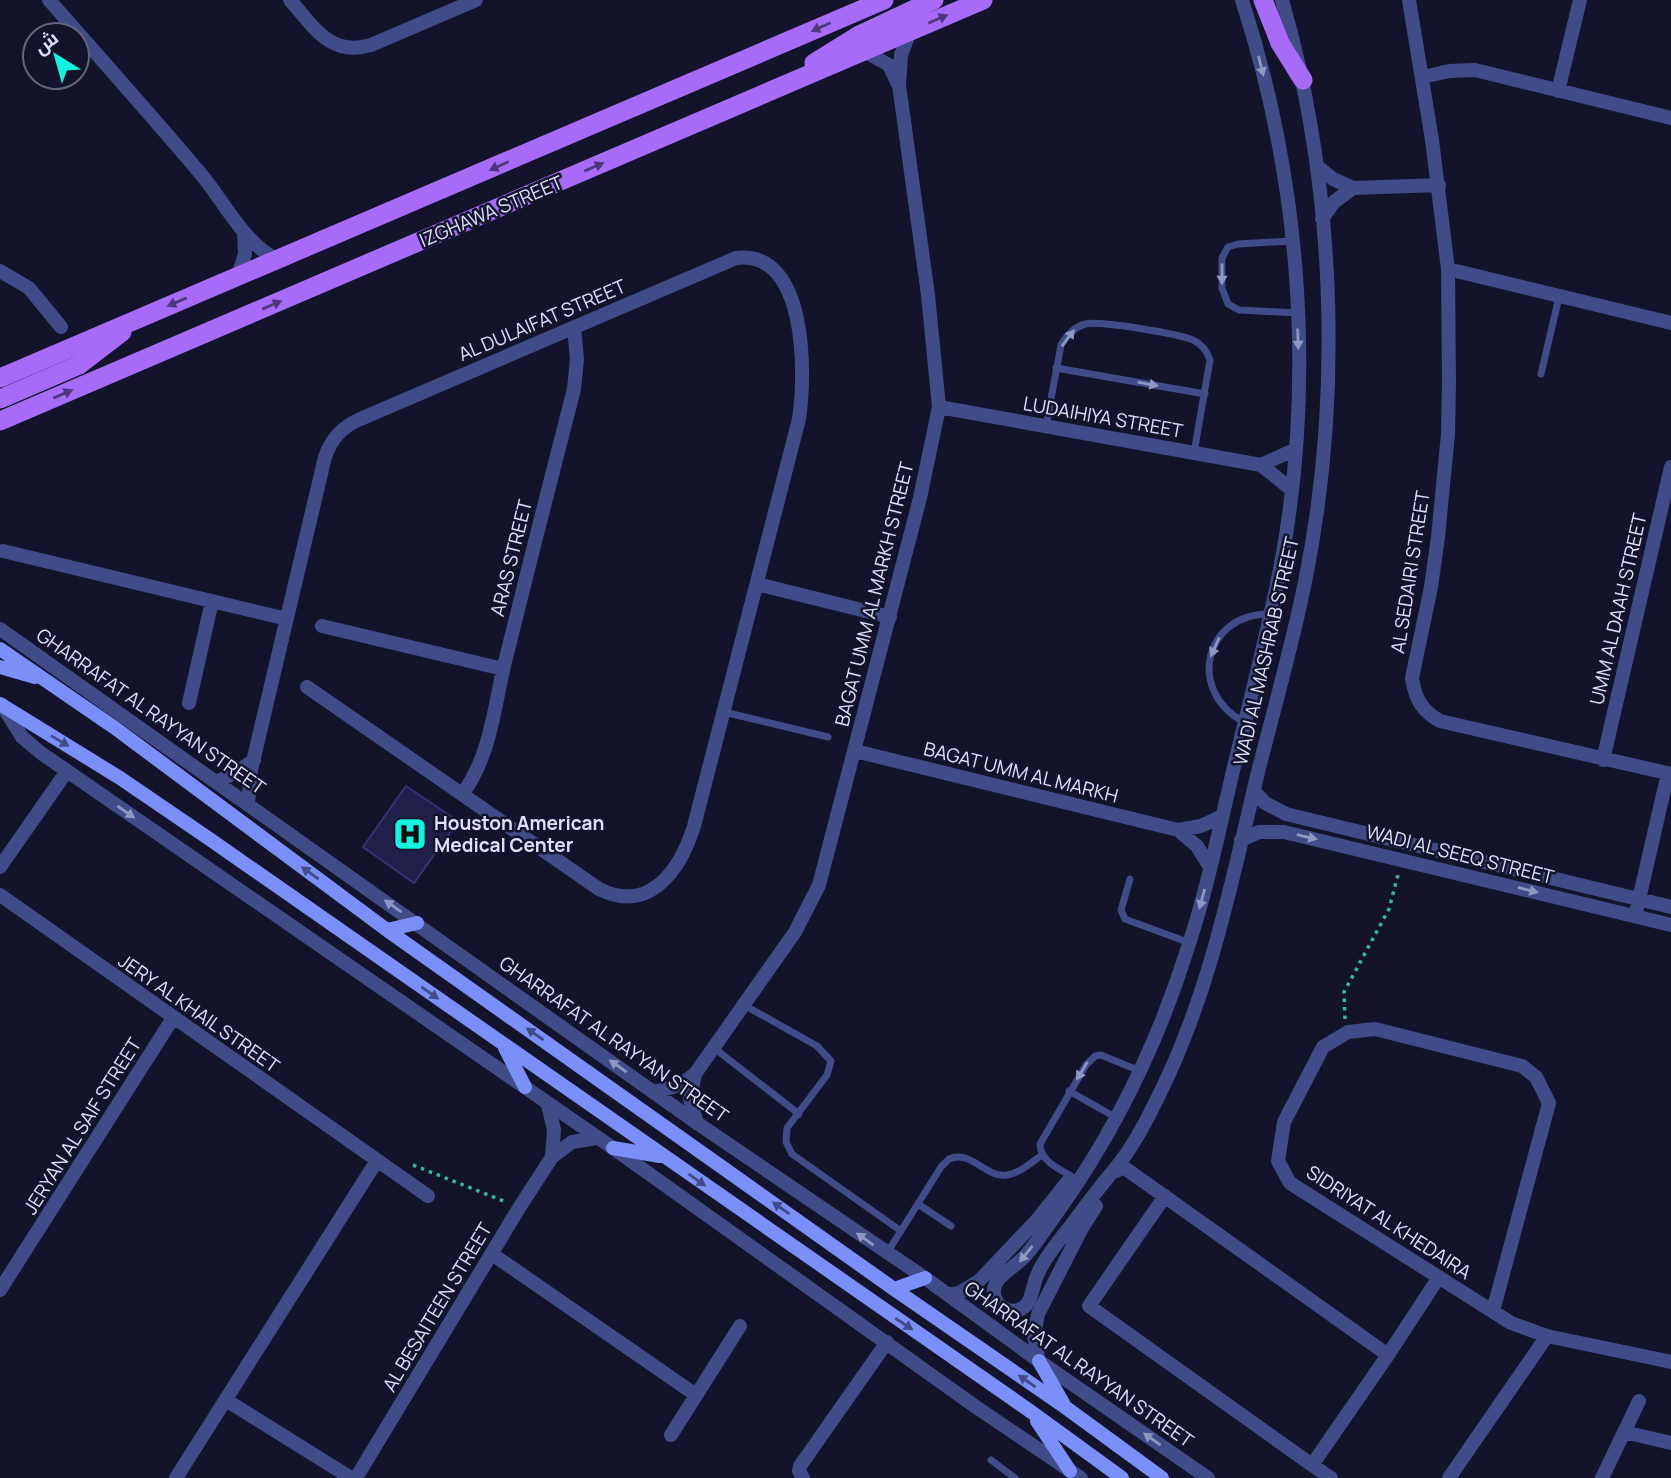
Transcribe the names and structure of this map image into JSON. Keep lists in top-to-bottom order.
{
  "streets": {
    "main road": ["IZGHAWA STREET", "GHARRAFAT AL RAYYAN STREET"],
    "street": [
      "AL DULAIFAT STREET",
      "LUDAIHIYA STREET",
      "ARAS STREET",
      "AL SEDAIRI STREET",
      "BAGAT UMM AL MARKH STREET",
      "UMM AL DAAH STREET",
      "WADI AL MASHRAB STREET",
      "BAGAT UMM AL MARKH",
      "WADI AL SEEQ STREET",
      "JERY AL KHAIL STREET",
      "JERYAN AL SAIF STREET",
      "SIDRIYAT AL KHEDAIRA",
      "AL BESAITEEN STREET"
    ]
  },
  "crossings": [
    ["IZGHAWA STREET", "BAGAT UMM AL MARKH STREET"],
    ["AL DULAIFAT STREET", "ARAS STREET"],
    ["AL DULAIFAT STREET", "GHARRAFAT AL RAYYAN STREET"],
    ["LUDAIHIYA STREET", "BAGAT UMM AL MARKH STREET"],
    ["LUDAIHIYA STREET", "WADI AL MASHRAB STREET"],
    ["AL SEDAIRI STREET", "UMM AL DAAH STREET"],
    ["AL SEDAIRI STREET", "WADI AL SEEQ STREET"],
    ["BAGAT UMM AL MARKH STREET", "GHARRAFAT AL RAYYAN STREET"],
    ["BAGAT UMM AL MARKH STREET", "BAGAT UMM AL MARKH"],
    ["WADI AL MASHRAB STREET", "GHARRAFAT AL RAYYAN STREET"],
    ["WADI AL MASHRAB STREET", "BAGAT UMM AL MARKH"],
    ["WADI AL MASHRAB STREET", "WADI AL SEEQ STREET"],
    ["JERY AL KHAIL STREET", "JERYAN AL SAIF STREET"]
  ],
  "places": {
    "hospital": ["Houston American Medical Center"]
  },
  "north": "top left"
}
